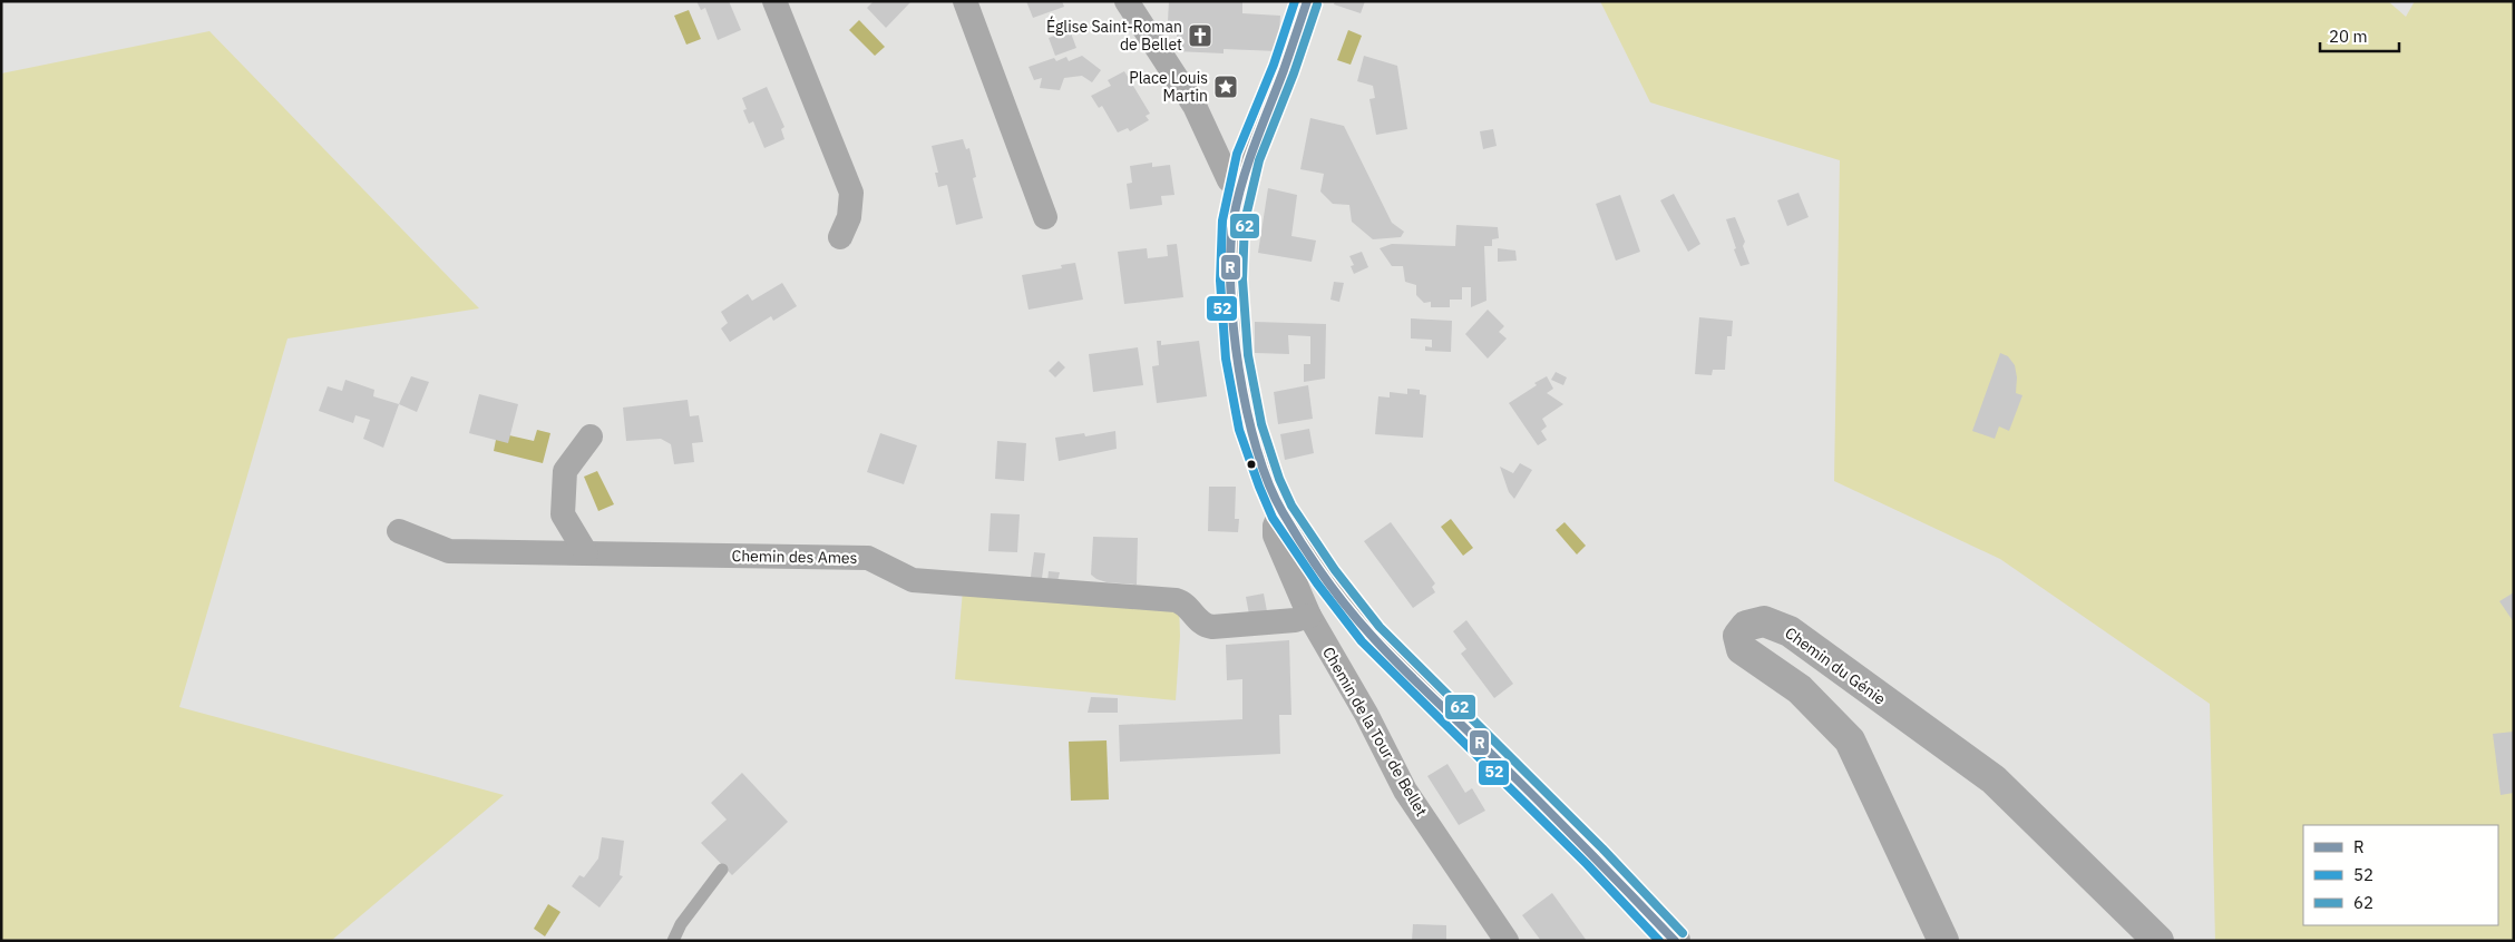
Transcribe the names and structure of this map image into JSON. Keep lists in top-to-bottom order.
{
  "streets": {
    "main road": ["Chemin du Génie"],
    "street": ["Chemin des Ames", "Chemin de la Tour de Bellet"]
  },
  "crossings": [
    ["Chemin des Ames", "Chemin de la Tour de Bellet"]
  ],
  "places": {
    "church": ["Église Saint-Roman de Bellet"],
    "place": ["Place Louis Martin"]
  },
  "lines": ["transit line R", "transit line 52", "transit line 62"],
  "legend": ["R", "52", "62"],
  "scale_bar": "20 m"
}
